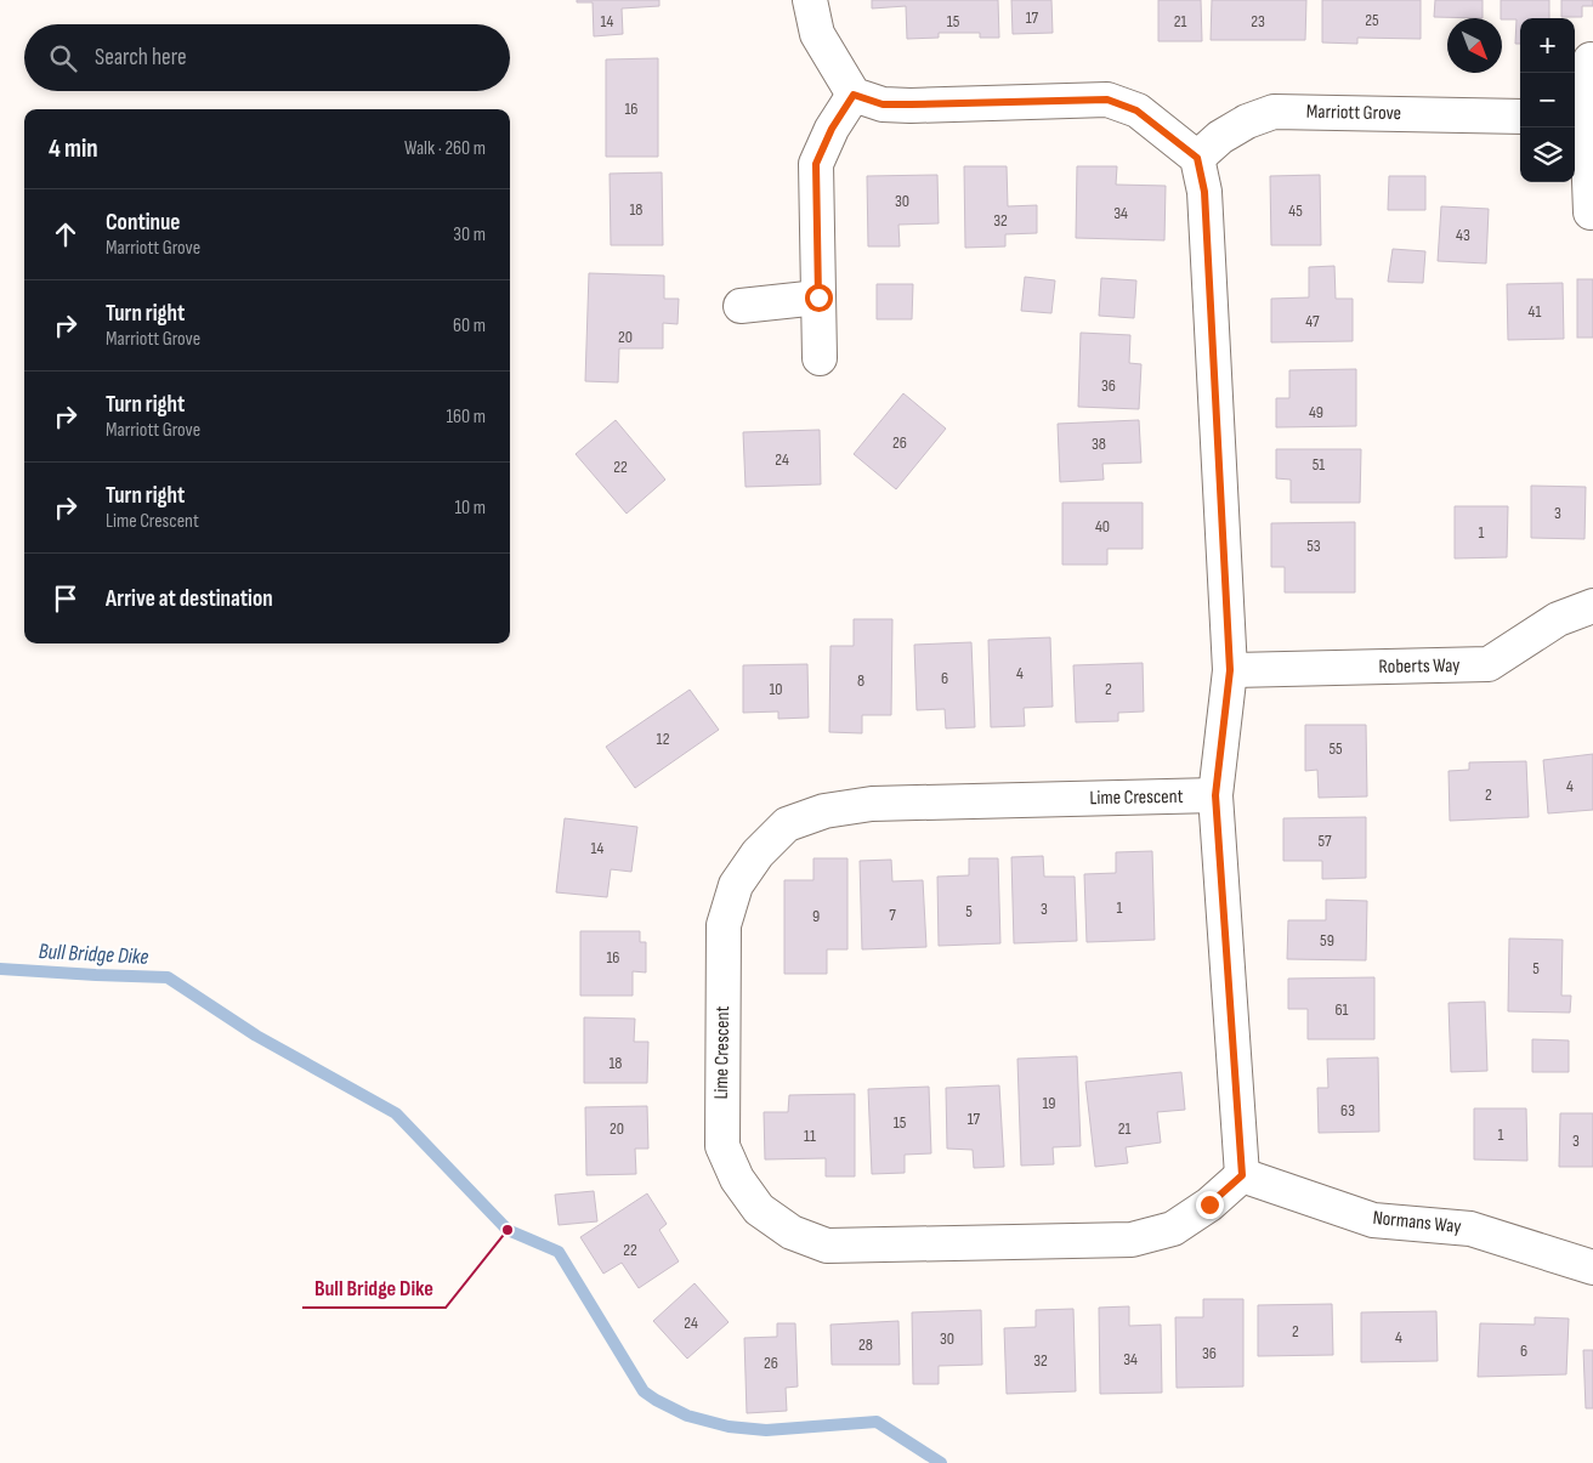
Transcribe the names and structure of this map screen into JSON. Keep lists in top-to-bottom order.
{
  "streets": {
    "street": [
      "Marriott Grove",
      "Roberts Way",
      "Lime Crescent",
      "Normans Way"
    ]
  },
  "crossings": [
    ["Lime Crescent", "Normans Way"]
  ],
  "water": ["Bull Bridge Dike"],
  "places": ["Bull Bridge Dike"],
  "house_numbers": [
    "17",
    "25",
    "14",
    "15",
    "21",
    "23",
    "16",
    "30",
    "18",
    "45",
    "34",
    "32",
    "43",
    "41",
    "47",
    "20",
    "36",
    "49",
    "26",
    "38",
    "24",
    "51",
    "22",
    "3",
    "40",
    "1",
    "53",
    "4",
    "6",
    "8",
    "10",
    "2",
    "12",
    "55",
    "4",
    "2",
    "57",
    "14",
    "1",
    "3",
    "5",
    "7",
    "9",
    "59",
    "16",
    "5",
    "61",
    "18",
    "19",
    "63",
    "17",
    "15",
    "20",
    "21",
    "1",
    "11",
    "3",
    "22",
    "24",
    "2",
    "4",
    "30",
    "28",
    "6",
    "36",
    "34",
    "32",
    "26"
  ],
  "north": "bottom right",
  "page": {
    "map_buttons": ["+", "−"],
    "search": "Search here",
    "heading": ["4 min", "Walk · 260 m"],
    "list": [
      ["Continue", "Marriott Grove", "30 m"],
      ["Turn right", "Marriott Grove", "60 m"],
      ["Turn right", "Marriott Grove", "160 m"],
      ["Turn right", "Lime Crescent", "10 m"],
      "Arrive at destination"
    ]
  }
}
